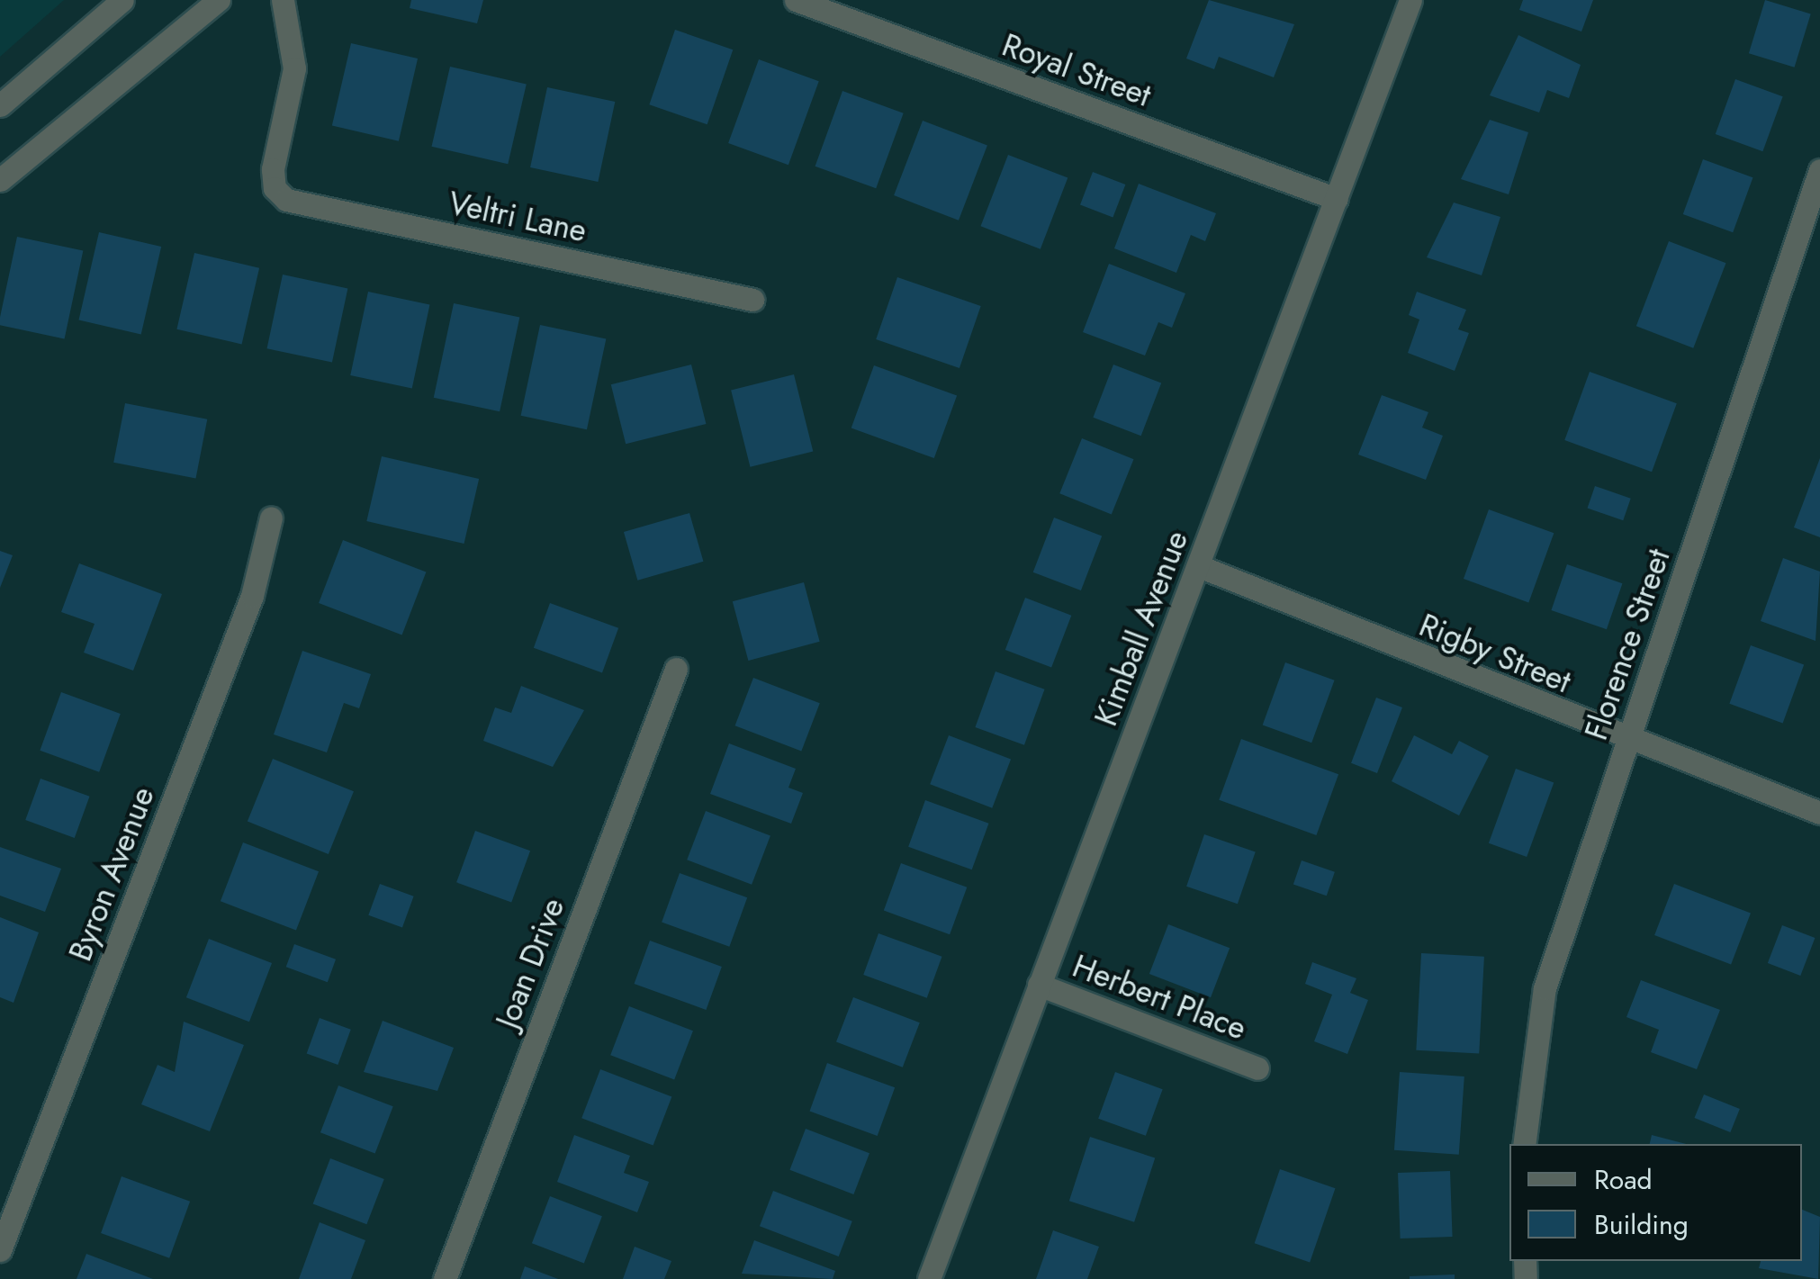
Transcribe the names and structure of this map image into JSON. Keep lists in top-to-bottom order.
{
  "streets": {
    "street": [
      "Royal Street",
      "Veltri Lane",
      "Kimball Avenue",
      "Florence Street",
      "Rigby Street",
      "Byron Avenue",
      "Joan Drive",
      "Herbert Place"
    ]
  },
  "crossings": [
    ["Royal Street", "Kimball Avenue"],
    ["Kimball Avenue", "Rigby Street"],
    ["Kimball Avenue", "Herbert Place"],
    ["Florence Street", "Rigby Street"]
  ],
  "legend": ["Road", "Building"]
}
